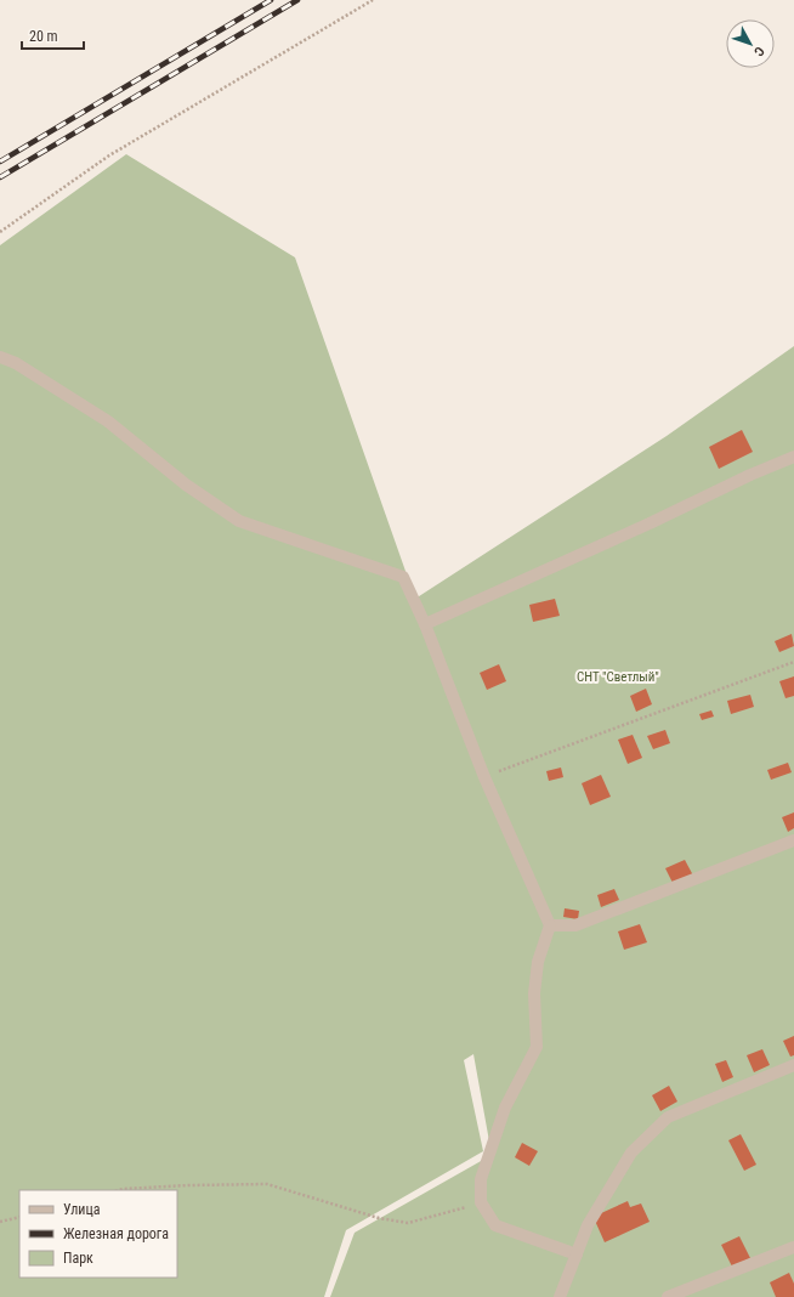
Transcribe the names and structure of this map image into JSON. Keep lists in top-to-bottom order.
{
  "parks": ["СНТ \"Светлый\""],
  "legend": ["Улица", "Железная дорога", "Парк"],
  "scale_bar": "20 m",
  "north": "bottom right"
}
